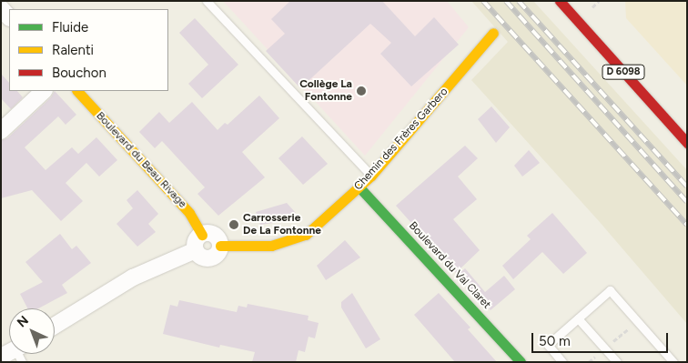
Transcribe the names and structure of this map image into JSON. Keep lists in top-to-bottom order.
{
  "streets": {
    "street": [
      "D 6098",
      "Chemin des Frères Garbero",
      "Boulevard du Beau Rivage",
      "Boulevard du Val Claret"
    ]
  },
  "crossings": [
    ["Chemin des Frères Garbero", "Boulevard du Beau Rivage"],
    ["Chemin des Frères Garbero", "Boulevard du Val Claret"]
  ],
  "places": ["Collège La Fontonne", "Carrosserie De La Fontonne"],
  "legend": ["Fluide", "Ralenti", "Bouchon"],
  "scale_bar": "50 m",
  "north": "top left"
}
